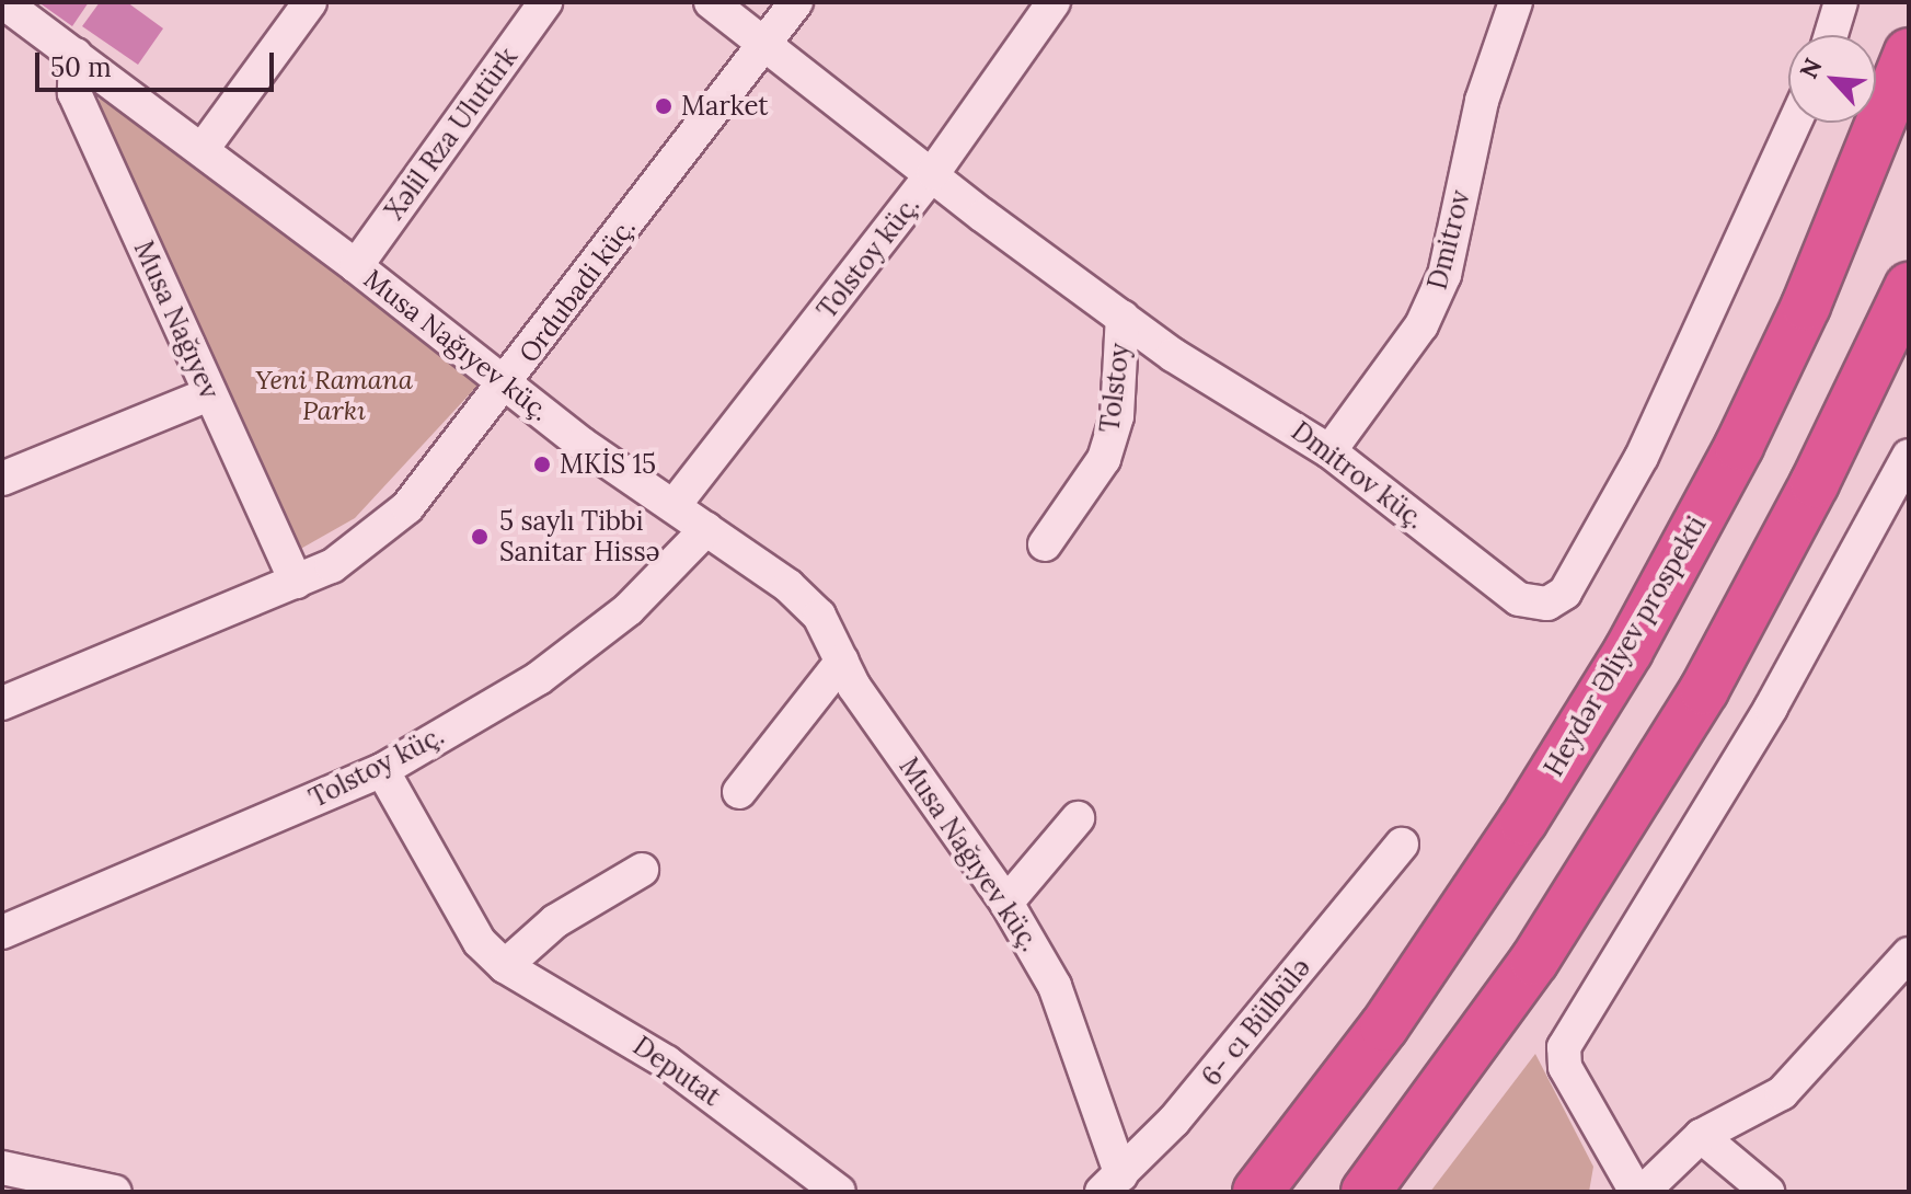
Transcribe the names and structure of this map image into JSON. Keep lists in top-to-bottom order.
{
  "streets": {
    "highway": ["Heydər Əliyev prospekti"],
    "street": [
      "Xəlil Rza Ulutürk",
      "Dmitrov",
      "Tolstoy küç.",
      "Ordubadi küç.",
      "Musa Nağıyev",
      "Musa Nağıyev küç.",
      "Tolstoy",
      "Dmitrov küç.",
      "6- cı Bülbülə",
      "Deputat"
    ]
  },
  "crossings": [
    ["Xəlil Rza Ulutürk", "Musa Nağıyev küç."],
    ["Dmitrov", "Dmitrov küç."],
    ["Tolstoy küç.", "Musa Nağıyev küç."],
    ["Tolstoy küç.", "Dmitrov küç."],
    ["Tolstoy küç.", "Deputat"],
    ["Ordubadi küç.", "Musa Nağıyev"],
    ["Ordubadi küç.", "Musa Nağıyev küç."],
    ["Ordubadi küç.", "Dmitrov küç."],
    ["Musa Nağıyev", "Musa Nağıyev küç."],
    ["Musa Nağıyev küç.", "6- cı Bülbülə"],
    ["Tolstoy", "Dmitrov küç."]
  ],
  "parks": ["Yeni Ramana Parkı"],
  "places": ["Market", "MKİS 15", "5 saylı Tibbi Sanitar Hissə"],
  "scale_bar": "50 m",
  "north": "top left"
}
